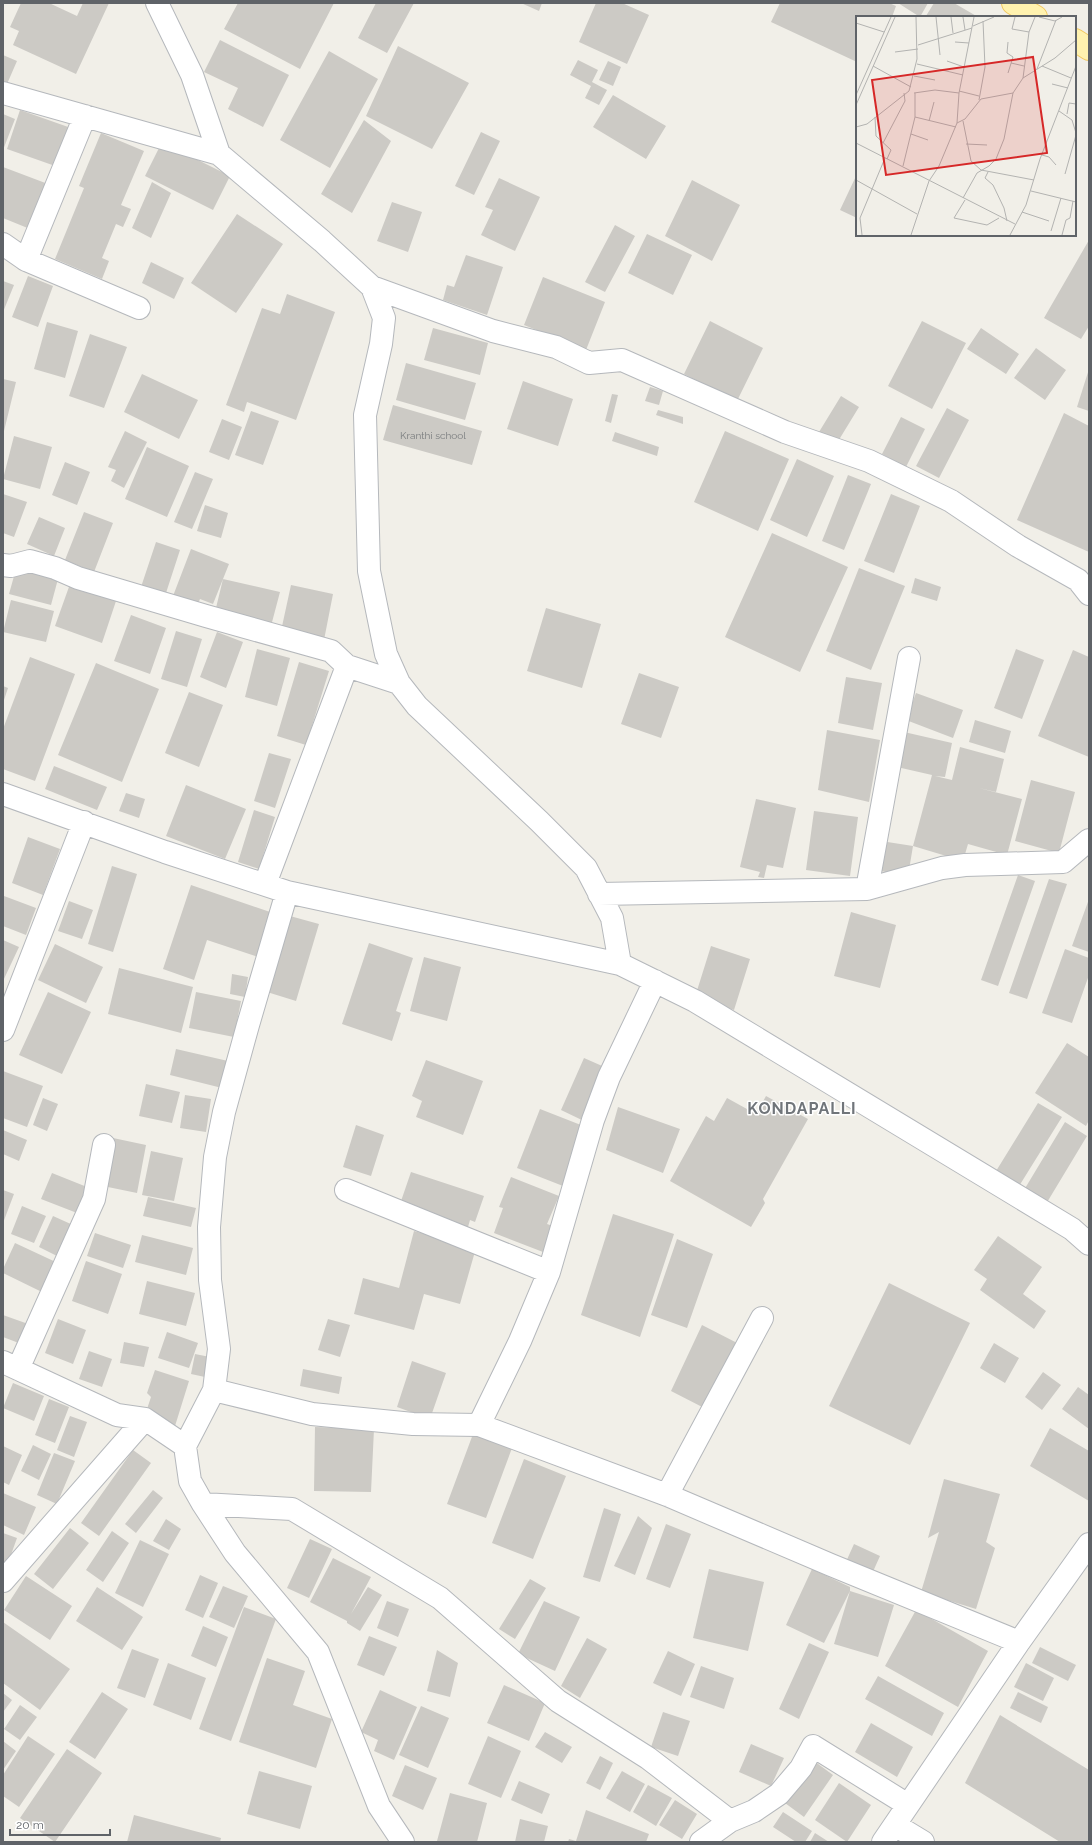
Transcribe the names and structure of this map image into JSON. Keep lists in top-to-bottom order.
{
  "districts": ["KONDAPALLI"],
  "house_numbers": ["Kranthi school"],
  "scale_bar": "20 m"
}
